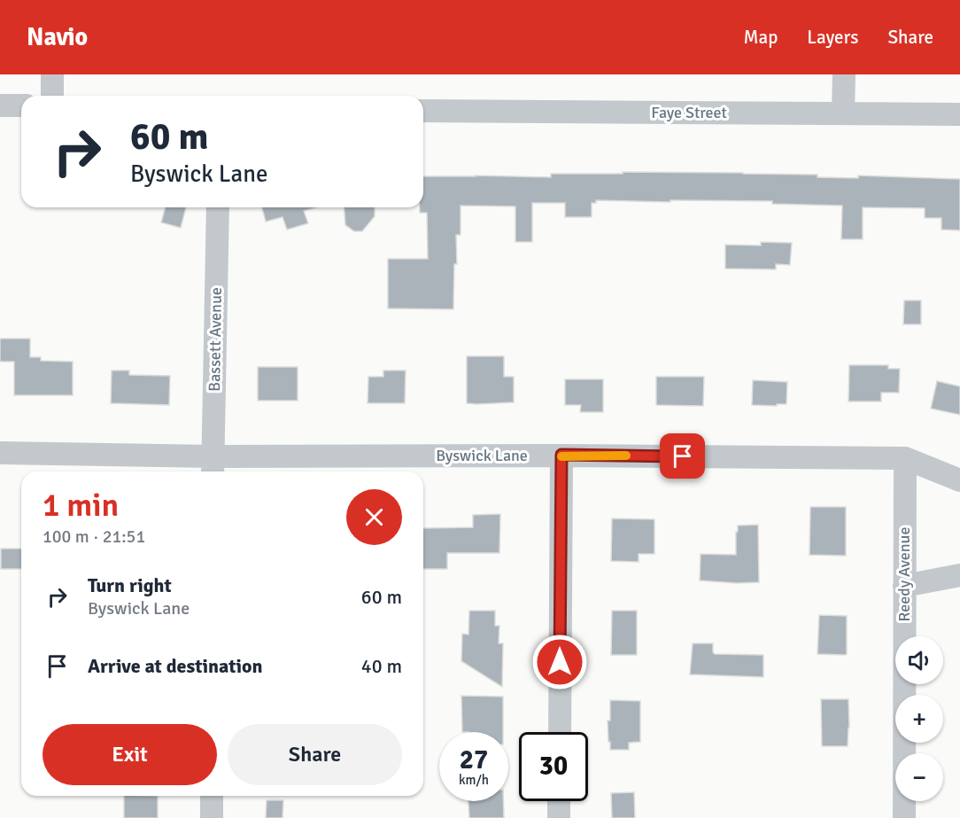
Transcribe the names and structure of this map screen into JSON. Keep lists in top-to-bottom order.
{
  "streets": {
    "street": [
      "Faye Street",
      "Bassett Avenue",
      "Byswick Lane",
      "Reedy Avenue"
    ]
  },
  "crossings": [
    ["Bassett Avenue", "Byswick Lane"],
    ["Byswick Lane", "Reedy Avenue"]
  ],
  "page": {
    "header": "Navio",
    "nav": ["Map", "Layers", "Share"],
    "turn": ["60 m", "Byswick Lane"],
    "heading": ["1 min", "100 m · 21:51"],
    "list": [
      {
        "name": "Turn right",
        "note": "Byswick Lane",
        "value": "60 m"
      },
      {
        "name": "Arrive at destination",
        "value": "40 m"
      }
    ],
    "map_buttons": ["+", "−"],
    "buttons": ["Exit", "Share"],
    "speed": "27 km/h",
    "limit": "30"
  }
}
